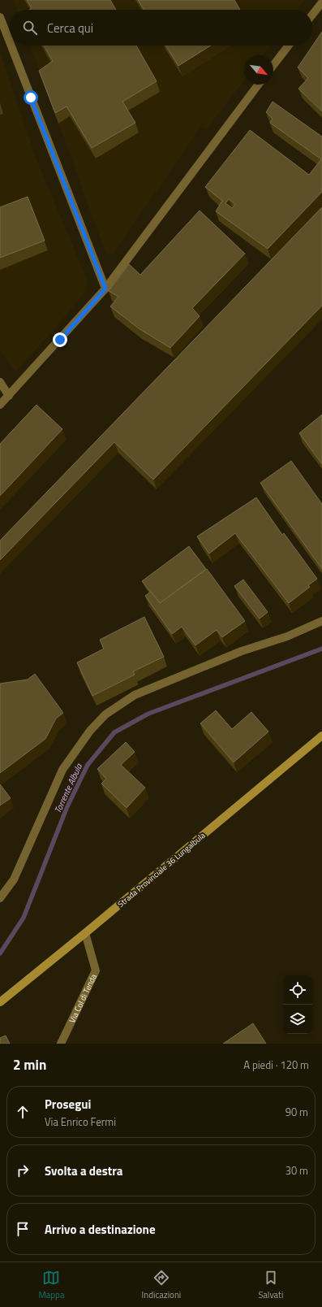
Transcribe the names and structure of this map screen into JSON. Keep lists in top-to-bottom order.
{
  "streets": {
    "main road": ["Strada Provinciale 36 Lungalbula"],
    "street": ["Via Col di Tenda"]
  },
  "crossings": [
    ["Strada Provinciale 36 Lungalbula", "Via Col di Tenda"]
  ],
  "water": ["Torrente Albula"],
  "north": "bottom right",
  "page": {
    "search": "Cerca qui",
    "heading": ["2 min", "A piedi · 120 m"],
    "list": [
      ["Prosegui", "Via Enrico Fermi", "90 m"],
      ["Svolta a destra", "30 m"],
      "Arrivo a destinazione"
    ],
    "nav": ["Mappa", "Indicazioni", "Salvati"]
  }
}
